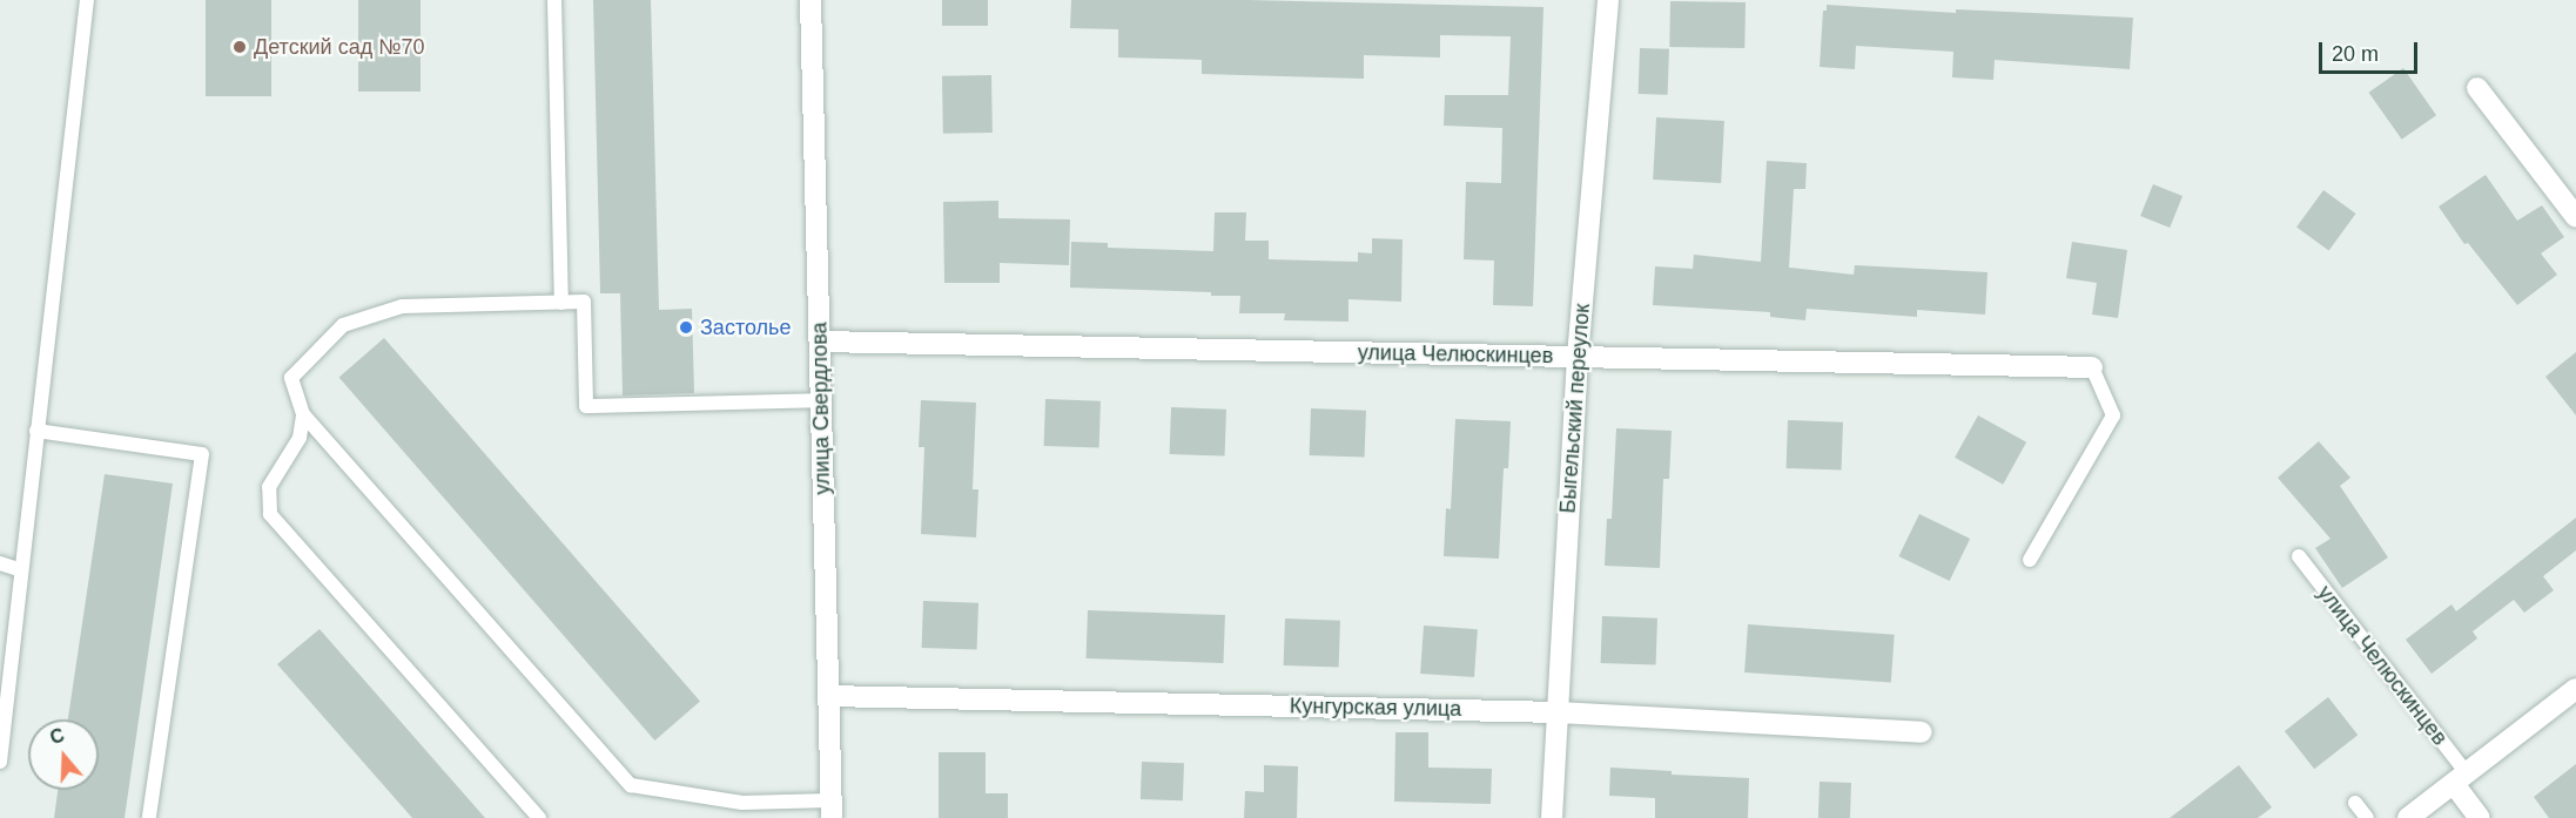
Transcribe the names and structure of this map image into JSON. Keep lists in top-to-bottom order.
{
  "streets": {
    "street": [
      "улица Челюскинцев",
      "улица Свердлова",
      "Быгельский переулок",
      "Кунгурская улица"
    ]
  },
  "crossings": [
    ["улица Челюскинцев", "улица Свердлова"],
    ["улица Челюскинцев", "Быгельский переулок"],
    ["улица Свердлова", "Кунгурская улица"],
    ["Быгельский переулок", "Кунгурская улица"]
  ],
  "places": ["Детский сад №70", "Застолье"],
  "scale_bar": "20 m",
  "north": "top"
}
